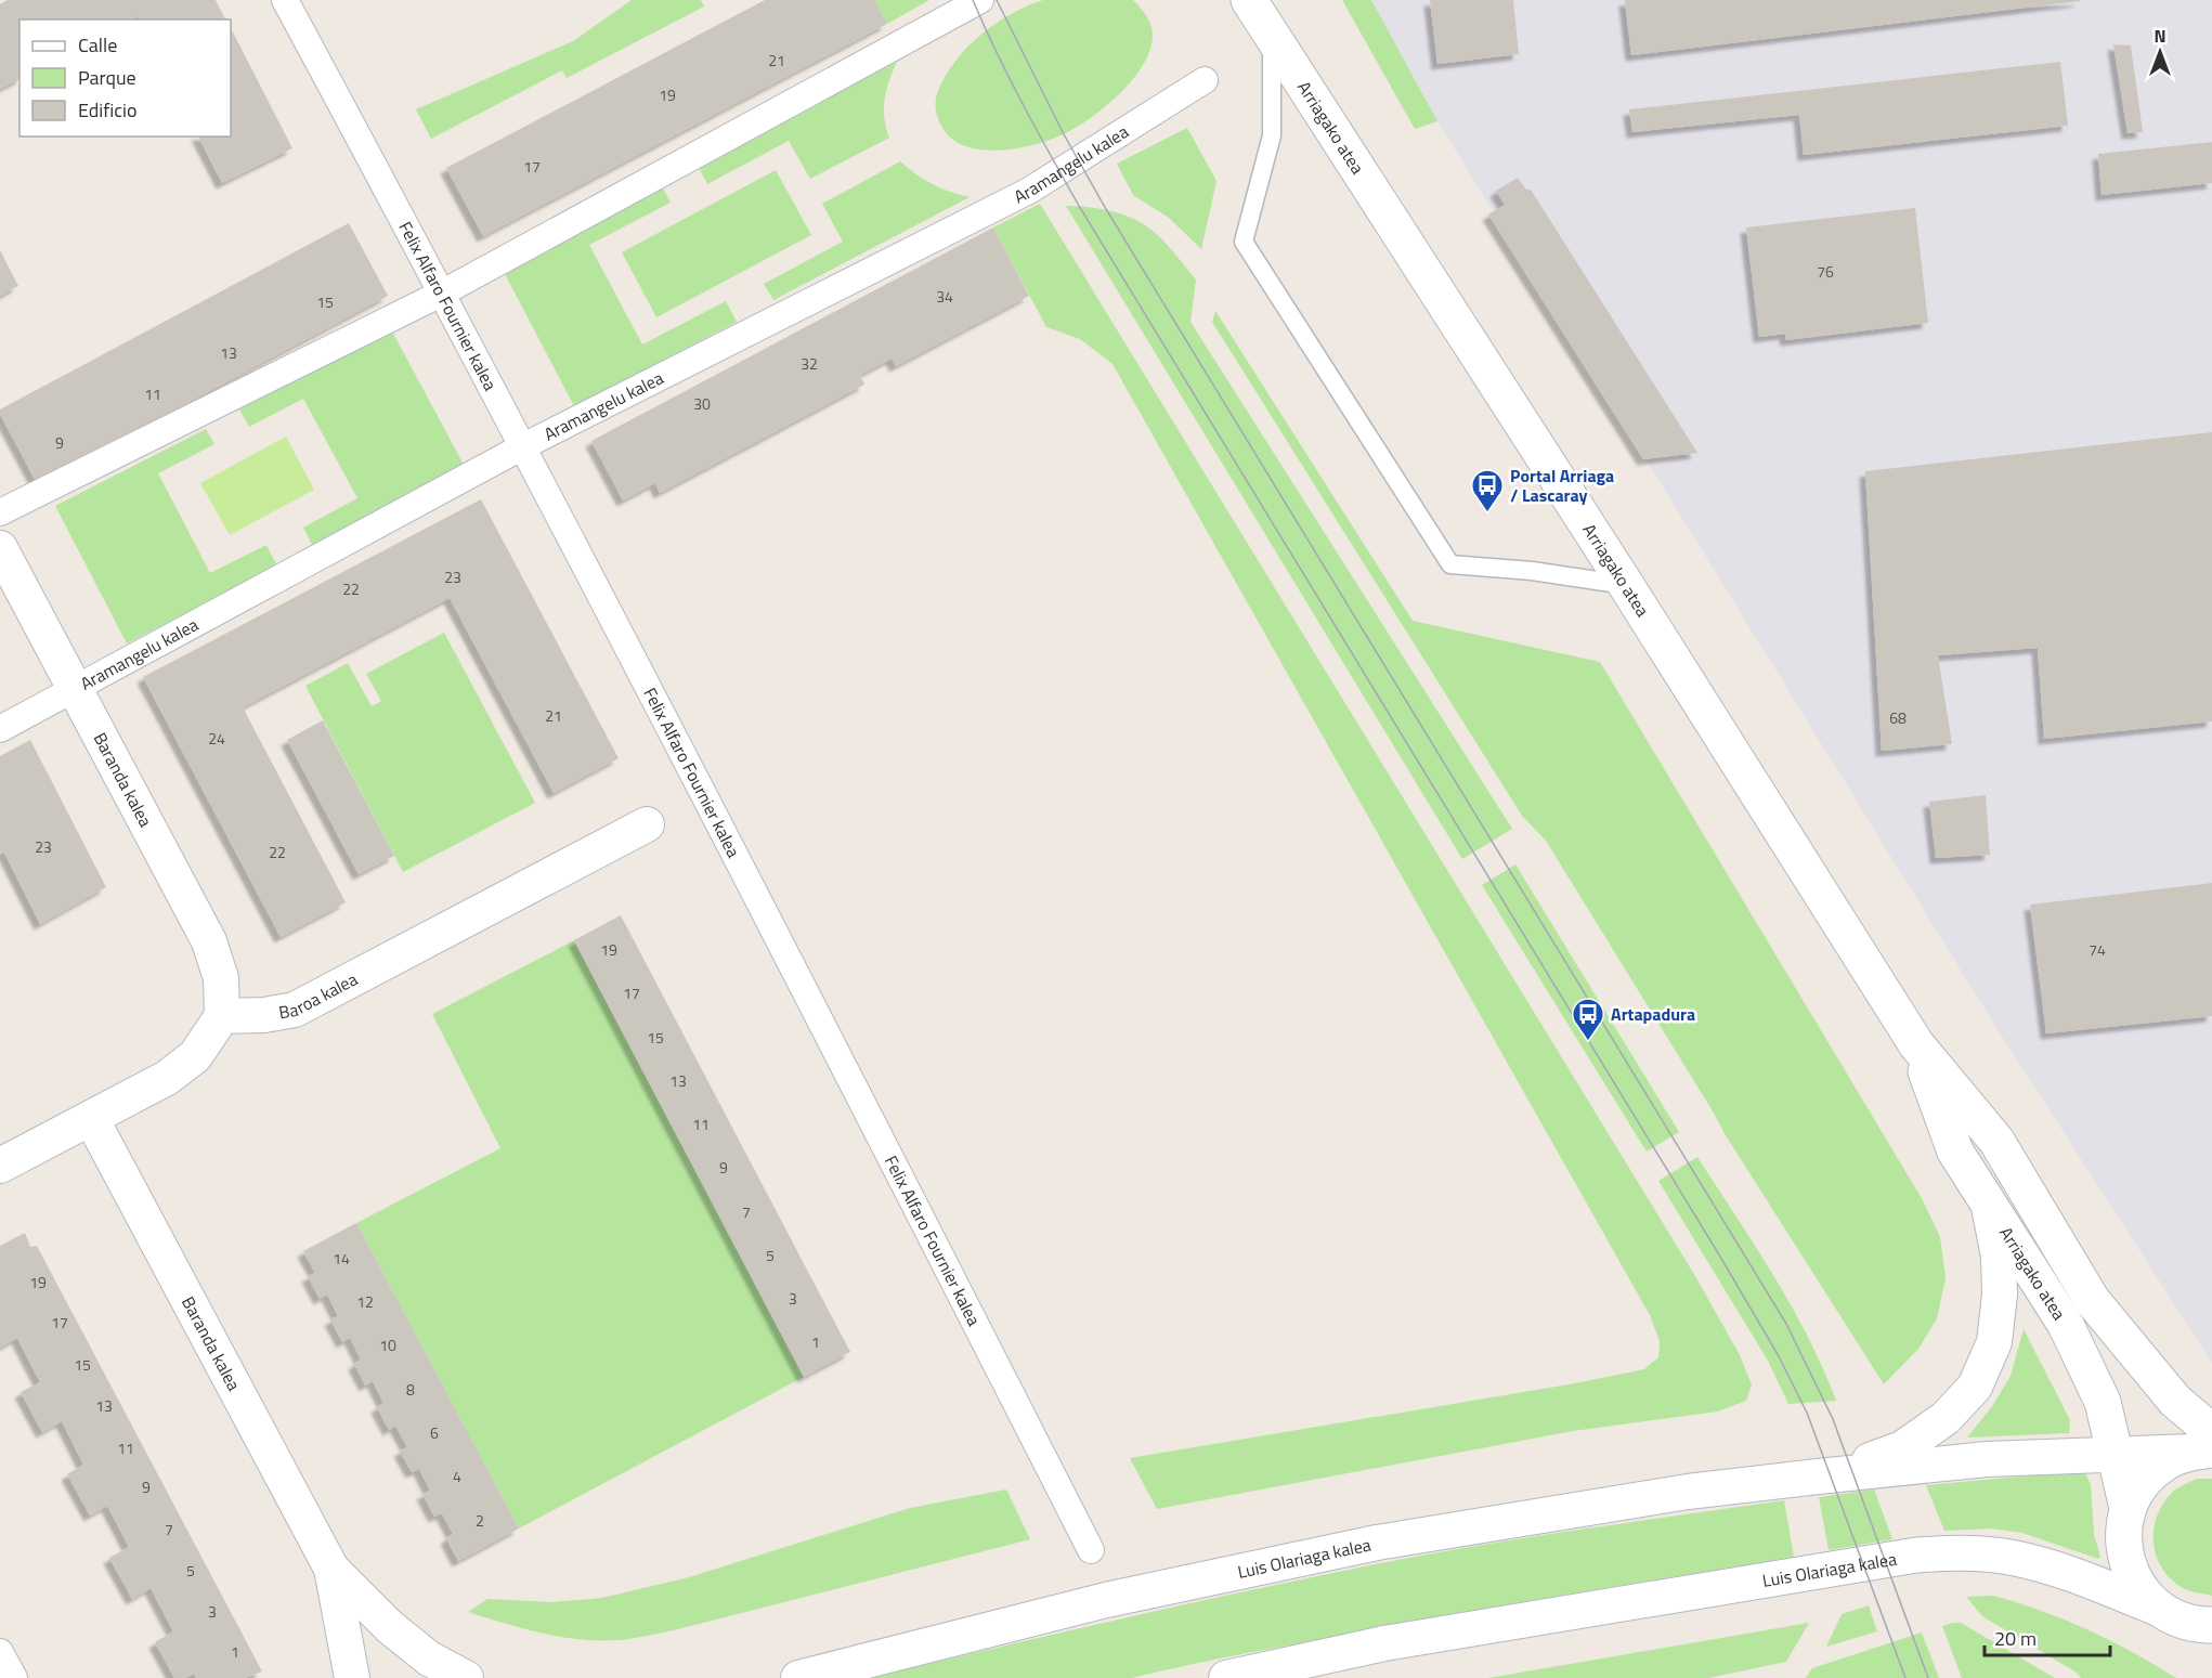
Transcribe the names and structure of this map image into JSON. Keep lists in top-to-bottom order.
{
  "streets": {
    "main road": ["Arriagako atea"],
    "street": [
      "Aramangelu kalea",
      "Felix Alfaro Fournier kalea",
      "Baranda kalea",
      "Baroa kalea",
      "Luis Olariaga kalea"
    ]
  },
  "crossings": [
    ["Arriagako atea", "Luis Olariaga kalea"],
    ["Aramangelu kalea", "Felix Alfaro Fournier kalea"],
    ["Aramangelu kalea", "Baranda kalea"],
    ["Baranda kalea", "Baroa kalea"]
  ],
  "places": {
    "bus stop": ["Portal Arriaga / Lascaray", "Artapadura"]
  },
  "house_numbers": [
    "21",
    "19",
    "17",
    "76",
    "34",
    "15",
    "13",
    "32",
    "11",
    "30",
    "9",
    "23",
    "22",
    "21",
    "68",
    "24",
    "23",
    "22",
    "19",
    "74",
    "17",
    "15",
    "13",
    "11",
    "9",
    "7",
    "5",
    "14",
    "19",
    "3",
    "12",
    "17",
    "1",
    "10",
    "15",
    "8",
    "13",
    "6",
    "11",
    "4",
    "9",
    "2",
    "7",
    "5",
    "3",
    "1"
  ],
  "legend": ["Calle", "Parque", "Edificio"],
  "scale_bar": "20 m",
  "north": "top"
}
